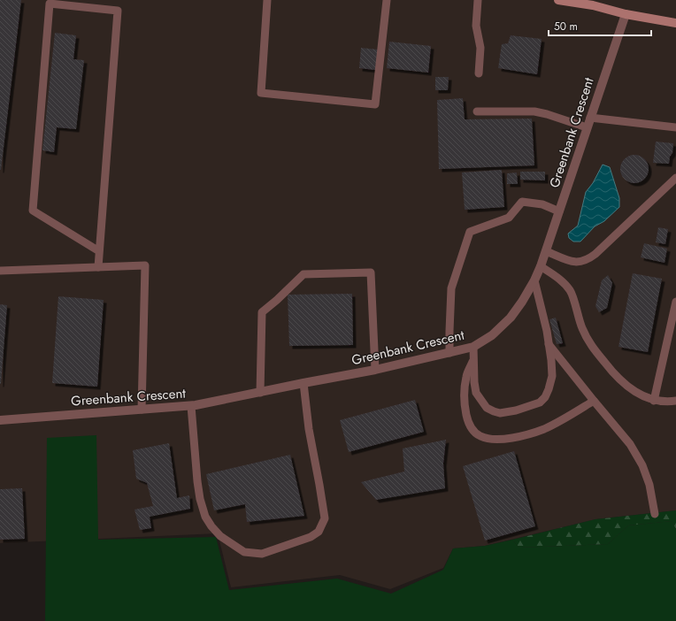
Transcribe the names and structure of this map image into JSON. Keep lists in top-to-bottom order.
{
  "streets": {
    "street": ["Greenbank Crescent"]
  },
  "scale_bar": "50 m"
}
